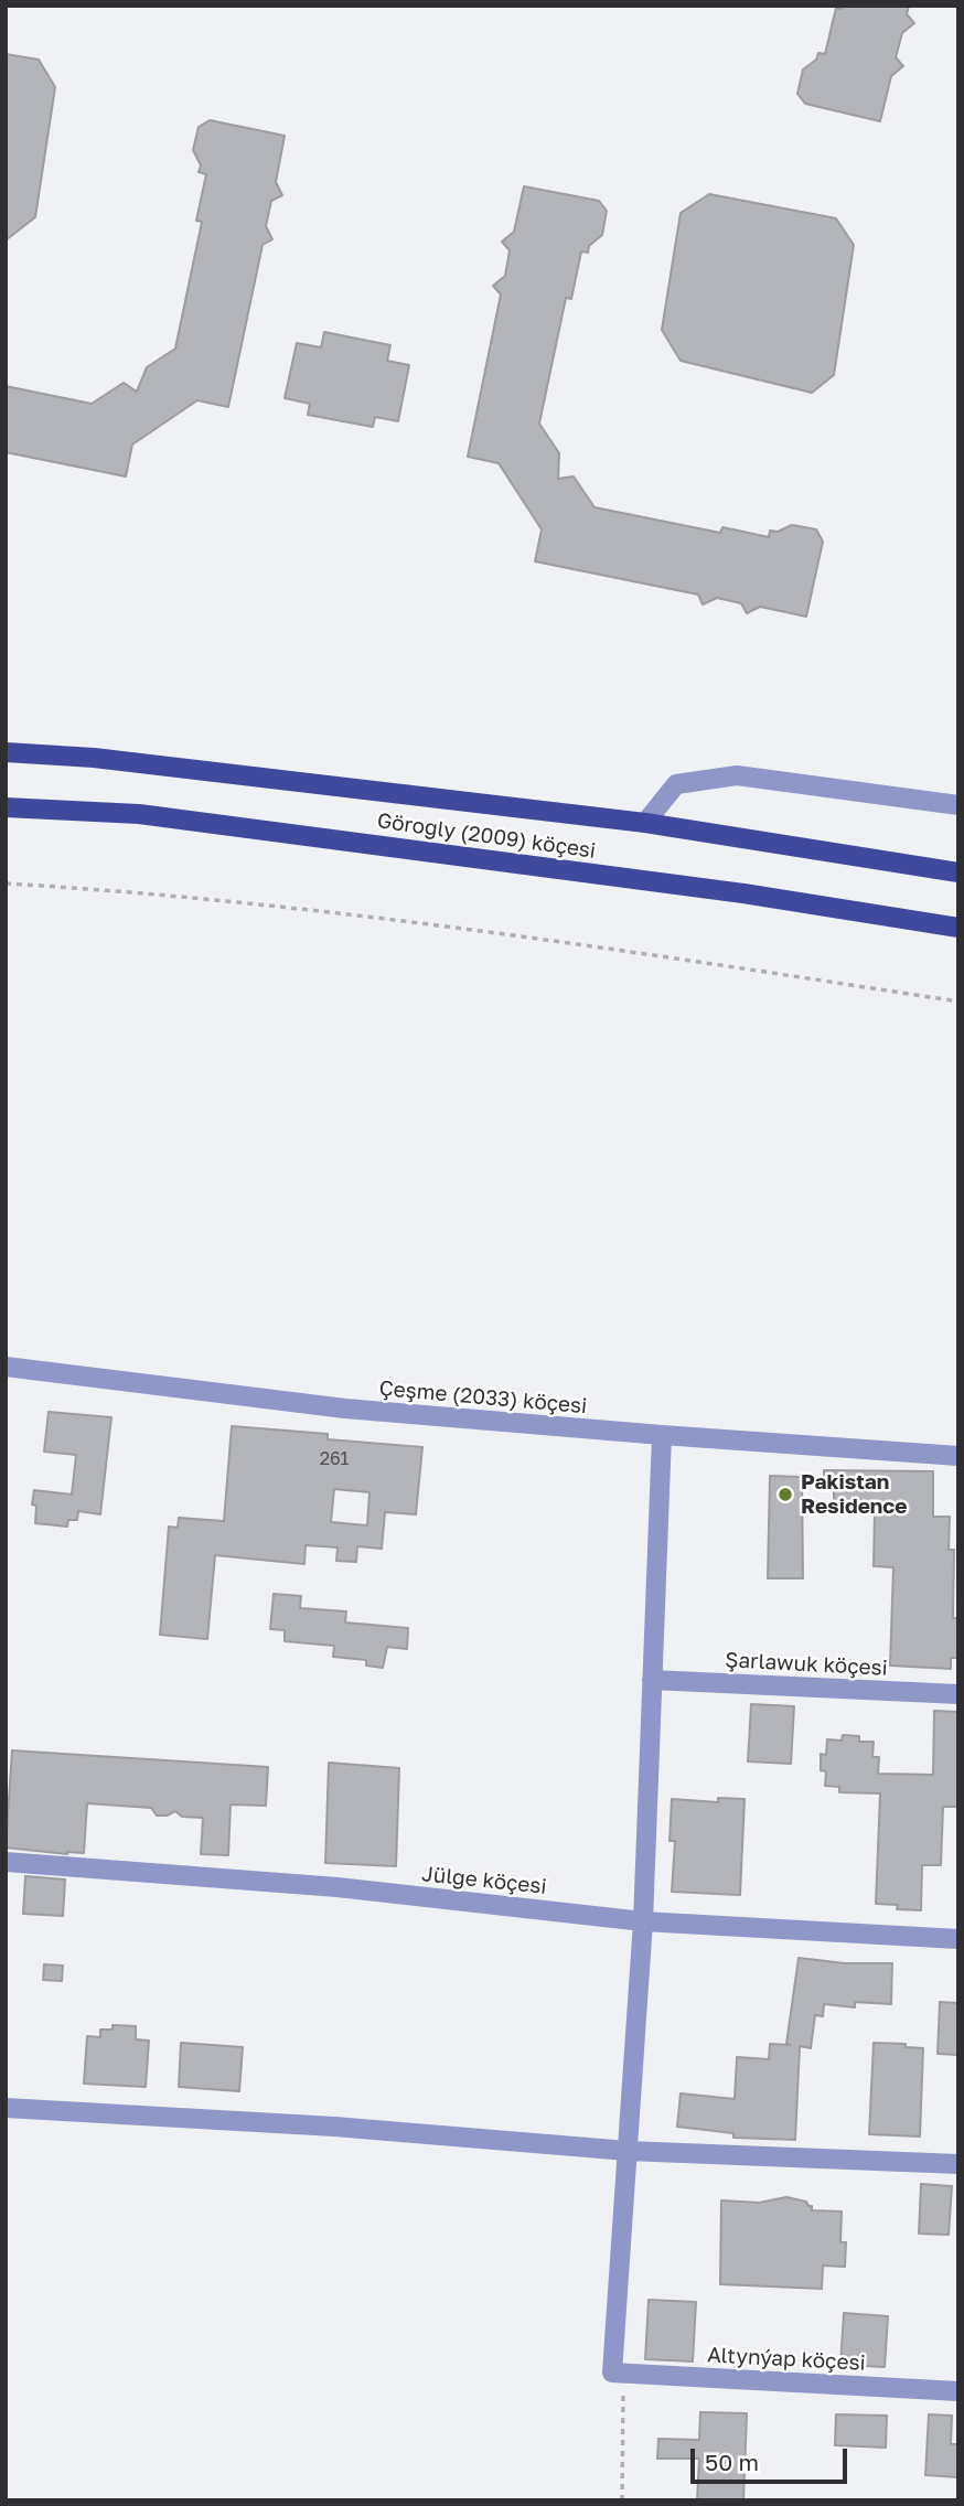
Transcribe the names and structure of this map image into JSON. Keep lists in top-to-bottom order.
{
  "streets": {
    "main road": ["Görogly (2009) köçesi"],
    "street": [
      "Çeşme (2033) köçesi",
      "Şarlawuk köçesi",
      "Jülge köçesi",
      "Altynýap köçesi"
    ]
  },
  "places": ["Pakistan Residence"],
  "house_numbers": ["261"],
  "scale_bar": "50 m"
}
